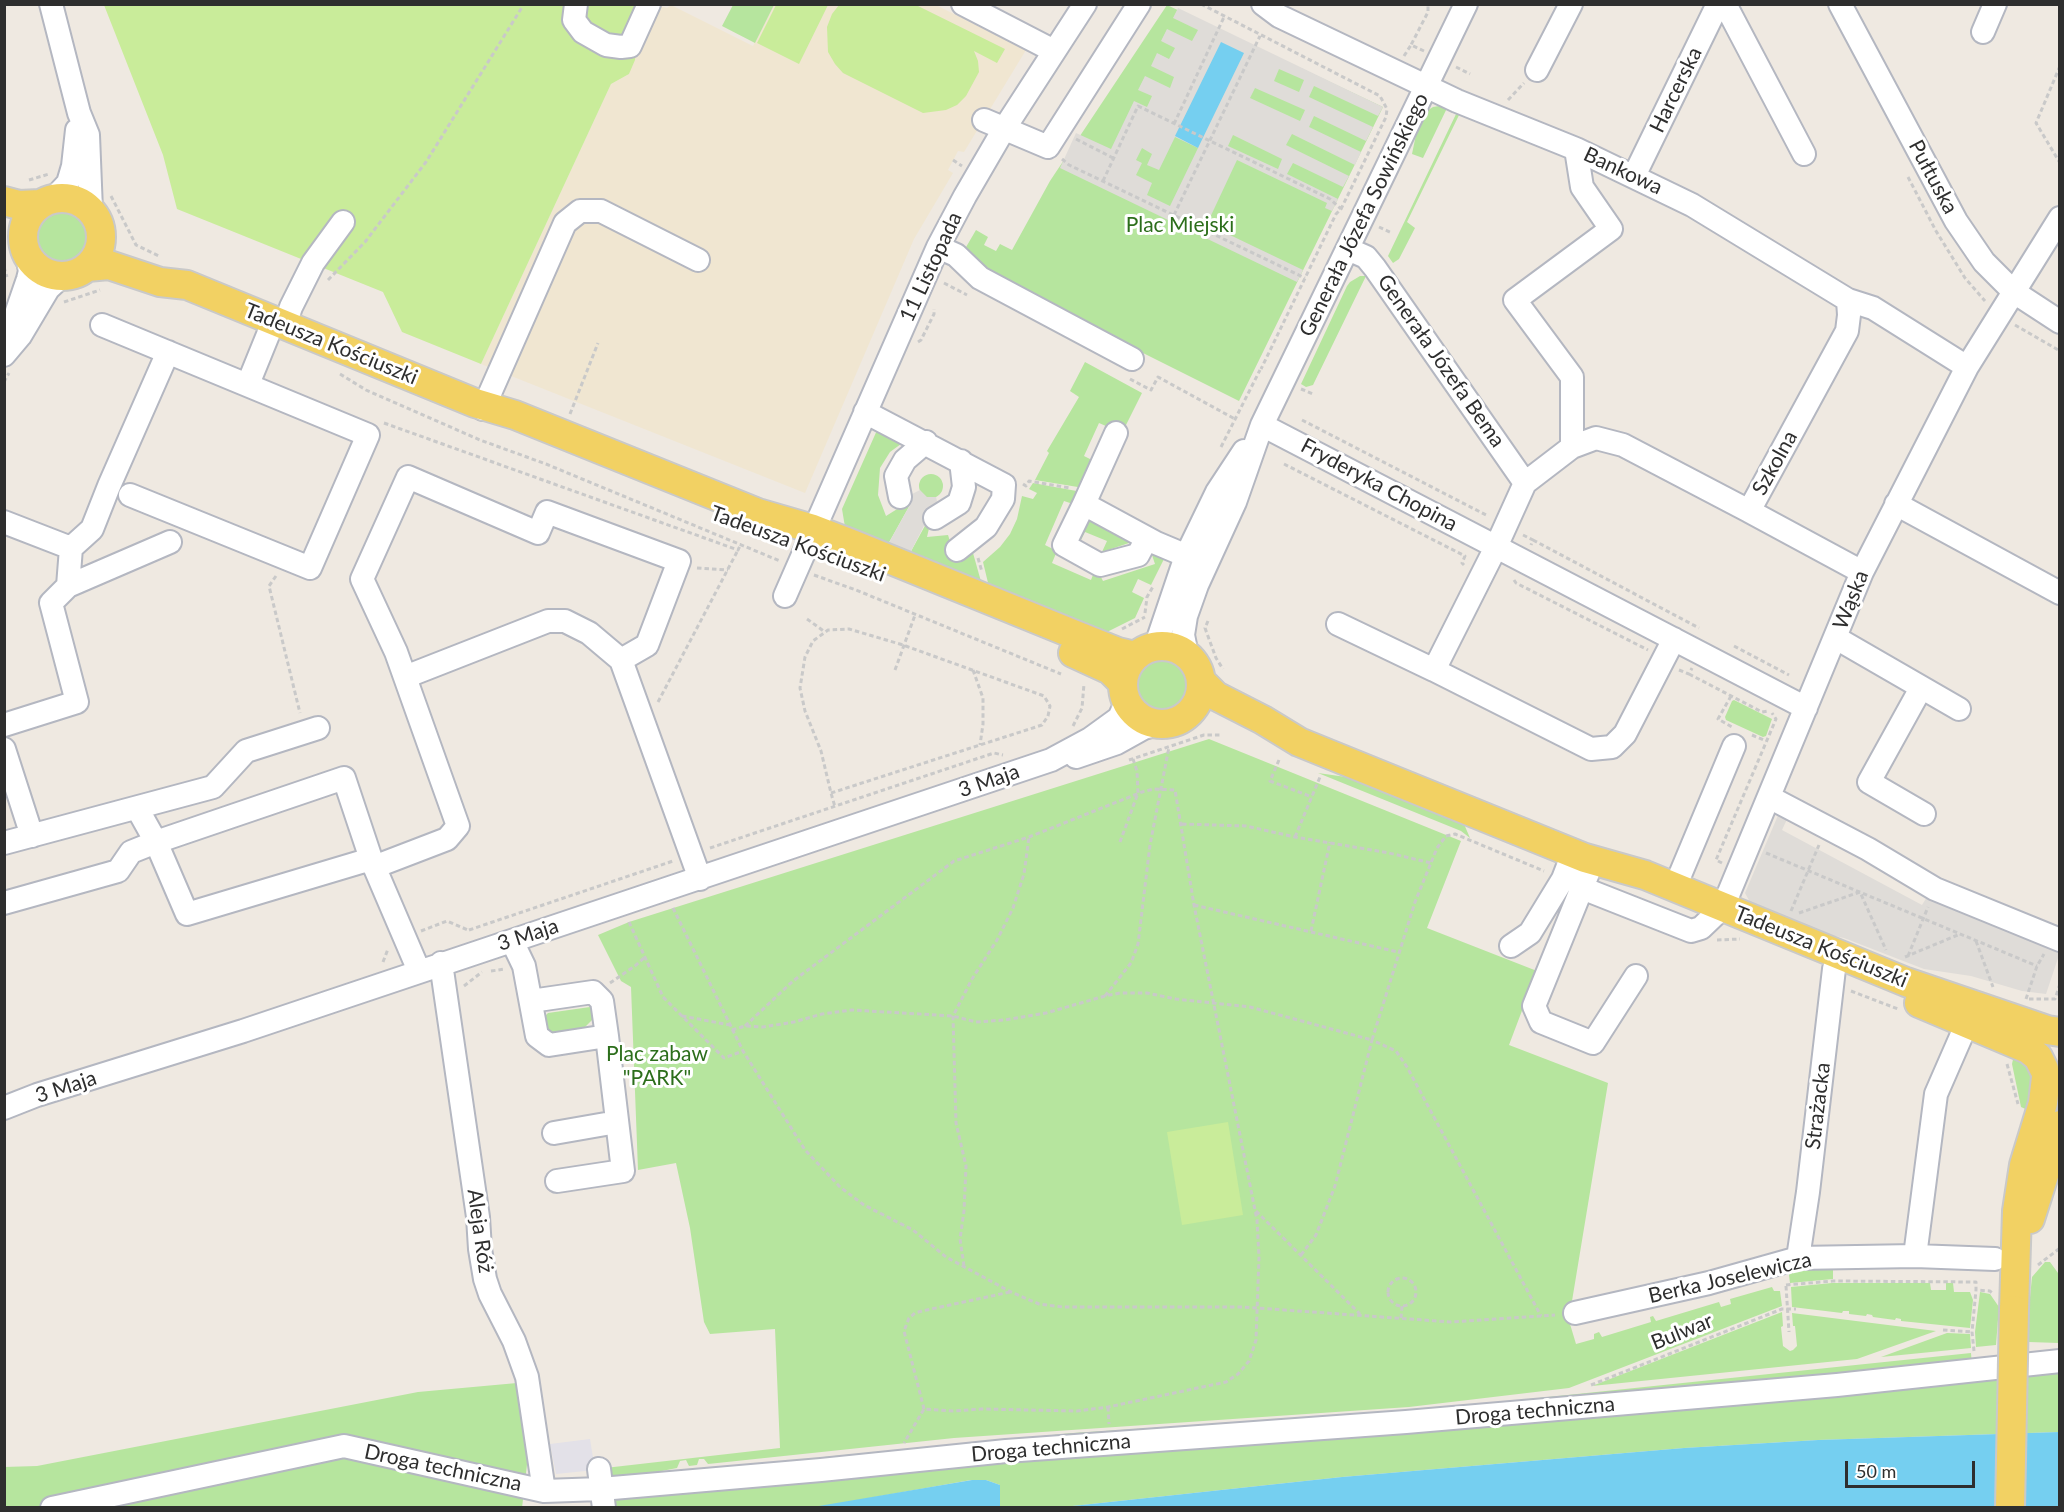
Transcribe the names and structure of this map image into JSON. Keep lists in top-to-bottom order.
{
  "streets": {
    "main road": ["Tadeusza Kościuszki"],
    "street": [
      "Harcerska",
      "Bankowa",
      "Pułtuska",
      "Generała Józefa Sowińskiego",
      "11 Listopada",
      "Generała Józefa Bema",
      "Szkolna",
      "Fryderyka Chopina",
      "Wąska",
      "3 Maja",
      "Strażacka",
      "Aleja Róż",
      "Berka Joselewicza",
      "Droga techniczna"
    ],
    "path": ["Bulwar"]
  },
  "crossings": [
    ["Harcerska", "Bankowa"],
    ["Bankowa", "Generała Józefa Sowińskiego"],
    ["Bankowa", "Szkolna"],
    ["Bankowa", "Wąska"],
    ["Pułtuska", "Wąska"],
    ["Generała Józefa Sowińskiego", "Tadeusza Kościuszki"],
    ["Generała Józefa Sowińskiego", "Generała Józefa Bema"],
    ["Generała Józefa Sowińskiego", "Fryderyka Chopina"],
    ["11 Listopada", "Tadeusza Kościuszki"],
    ["Tadeusza Kościuszki", "Wąska"],
    ["Tadeusza Kościuszki", "3 Maja"],
    ["Tadeusza Kościuszki", "Strażacka"],
    ["Szkolna", "Wąska"],
    ["Fryderyka Chopina", "Wąska"],
    ["3 Maja", "Aleja Róż"],
    ["Strażacka", "Berka Joselewicza"],
    ["Aleja Róż", "Droga techniczna"]
  ],
  "parks": ["Plac Miejski", "Plac zabaw \"PARK\""],
  "scale_bar": "50 m"
}
